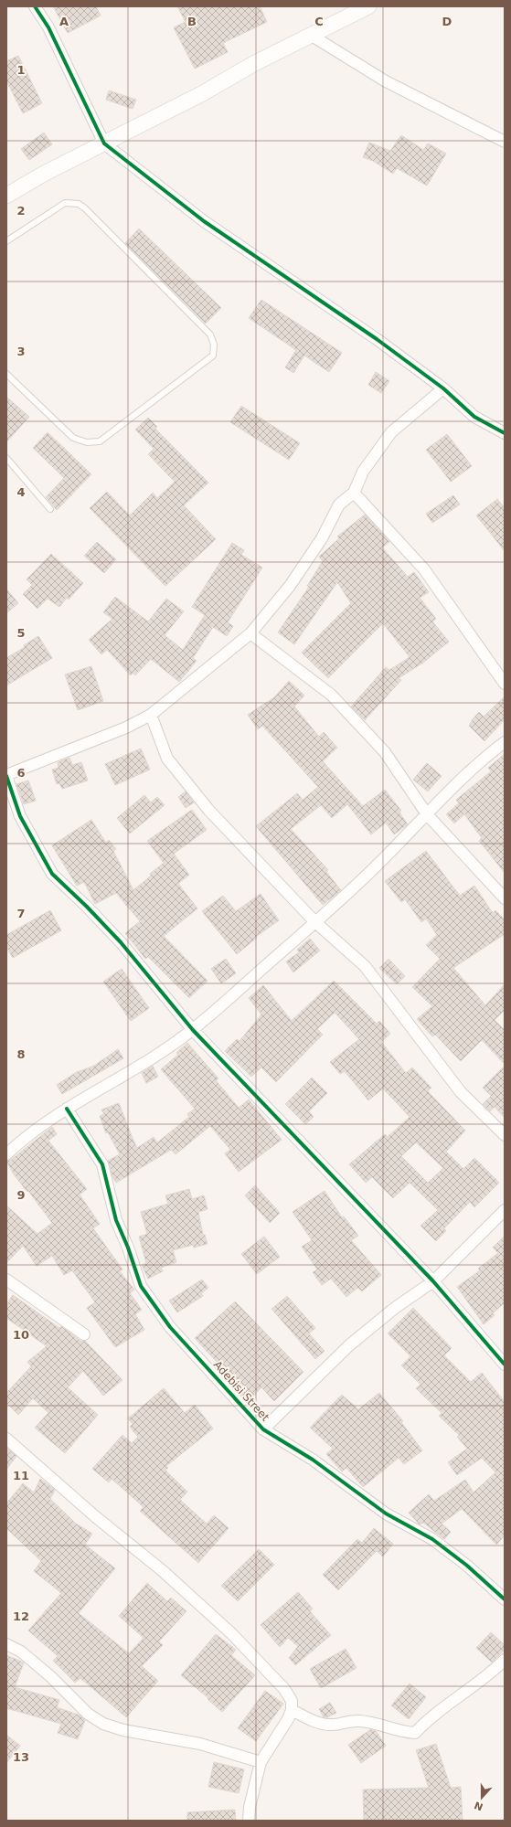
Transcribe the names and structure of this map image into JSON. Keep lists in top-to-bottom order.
{
  "streets": {
    "street": ["Adebisi Street"]
  },
  "north": "bottom",
  "grid": {
    "columns": [
      "A",
      "B",
      "C",
      "D"
    ],
    "rows": [
      "1",
      "2",
      "3",
      "4",
      "5",
      "6",
      "7",
      "8",
      "9",
      "10",
      "11",
      "12",
      "13"
    ]
  }
}
